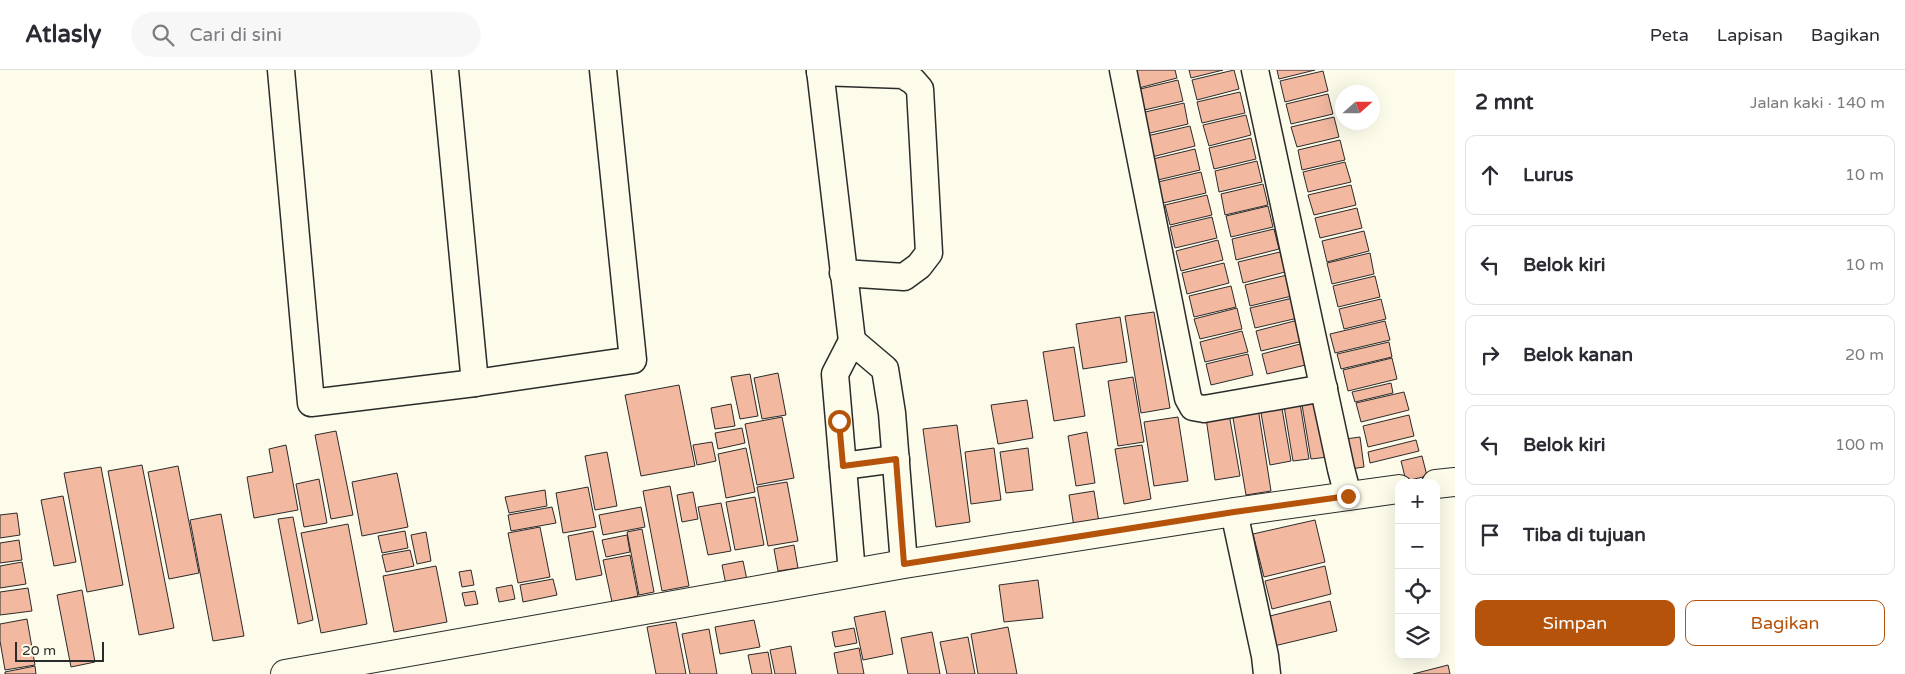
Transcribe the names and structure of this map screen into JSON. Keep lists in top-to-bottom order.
{
  "scale_bar": "20 m",
  "north": "right",
  "page": {
    "header": "Atlasly",
    "search": "Cari di sini",
    "nav": ["Peta", "Lapisan", "Bagikan"],
    "heading": ["2 mnt", "Jalan kaki · 140 m"],
    "list": [
      ["Lurus", "10 m"],
      ["Belok kiri", "10 m"],
      ["Belok kanan", "20 m"],
      ["Belok kiri", "100 m"],
      "Tiba di tujuan"
    ],
    "map_buttons": ["+", "−"],
    "buttons": ["Simpan", "Bagikan"],
    "scale": "20 m"
  }
}
